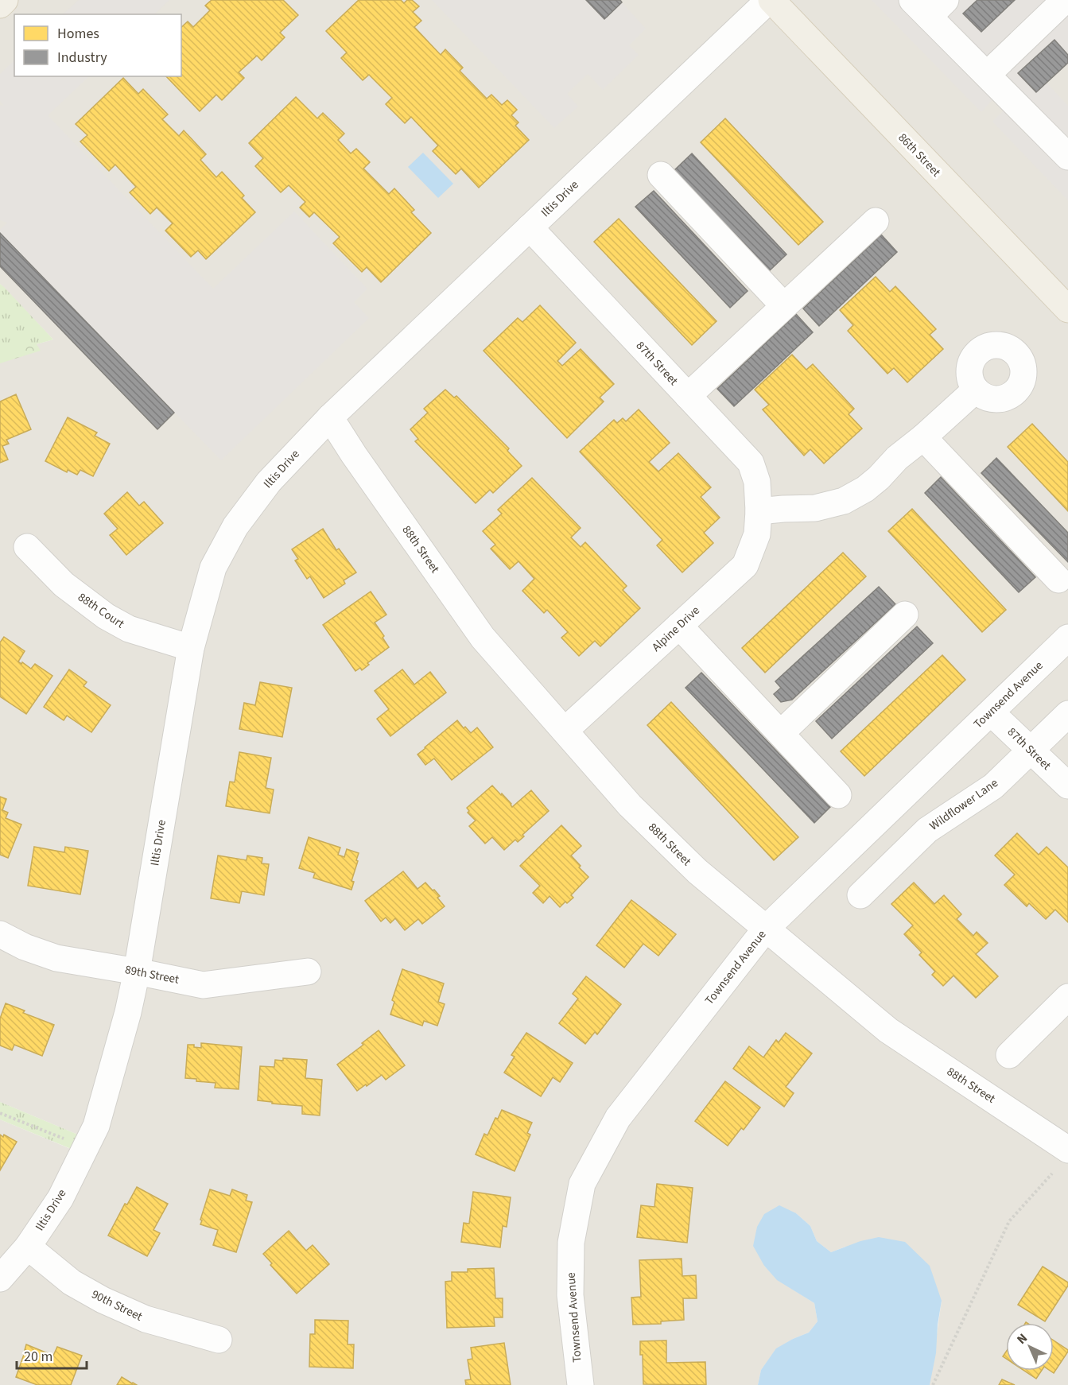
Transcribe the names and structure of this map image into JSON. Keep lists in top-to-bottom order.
{
  "streets": {
    "main road": ["86th Street"],
    "street": [
      "Iltis Drive",
      "87th Street",
      "88th Street",
      "88th Court",
      "Alpine Drive",
      "Townsend Avenue",
      "Wildflower Lane",
      "89th Street",
      "90th Street"
    ]
  },
  "crossings": [
    ["86th Street", "Iltis Drive"],
    ["Iltis Drive", "87th Street"],
    ["Iltis Drive", "88th Street"],
    ["Iltis Drive", "88th Court"],
    ["Iltis Drive", "89th Street"],
    ["Iltis Drive", "90th Street"],
    ["87th Street", "Alpine Drive"],
    ["87th Street", "Townsend Avenue"],
    ["87th Street", "Wildflower Lane"],
    ["88th Street", "Alpine Drive"],
    ["88th Street", "Townsend Avenue"]
  ],
  "legend": ["Homes", "Industry"],
  "scale_bar": "20 m",
  "north": "top left"
}
